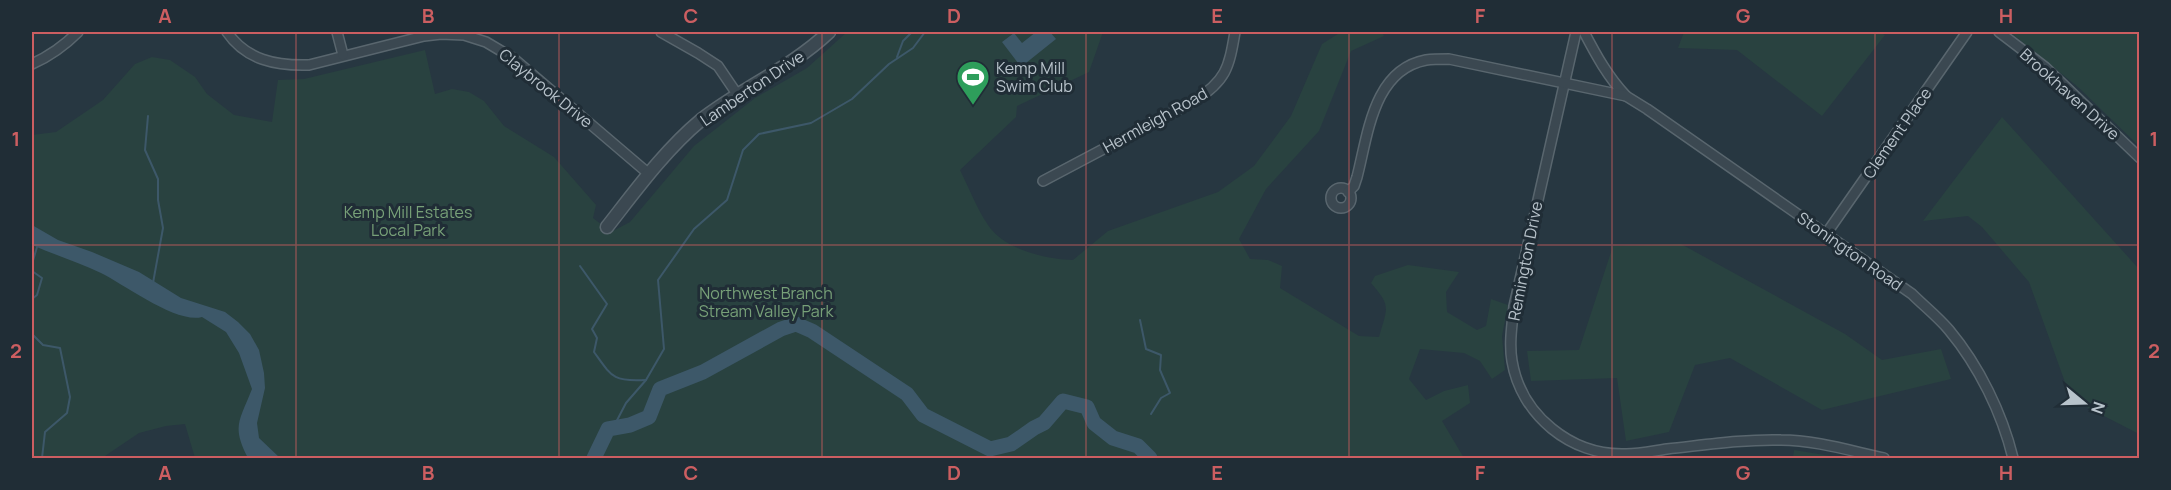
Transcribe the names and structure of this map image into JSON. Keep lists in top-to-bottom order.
{
  "streets": {
    "street": [
      "Claybrook Drive",
      "Lamberton Drive",
      "Brookhaven Drive",
      "Hermleigh Road",
      "Clement Place",
      "Stonington Road",
      "Remington Drive"
    ]
  },
  "crossings": [
    ["Claybrook Drive", "Lamberton Drive"],
    ["Clement Place", "Stonington Road"],
    ["Stonington Road", "Remington Drive"]
  ],
  "parks": ["Kemp Mill Estates Local Park", "Northwest Branch Stream Valley Park"],
  "places": {
    "sports": ["Kemp Mill Swim Club"]
  },
  "north": "right",
  "grid": {
    "columns": [
      "A",
      "B",
      "C",
      "D",
      "E",
      "F",
      "G",
      "H"
    ],
    "rows": ["1", "2"]
  }
}
